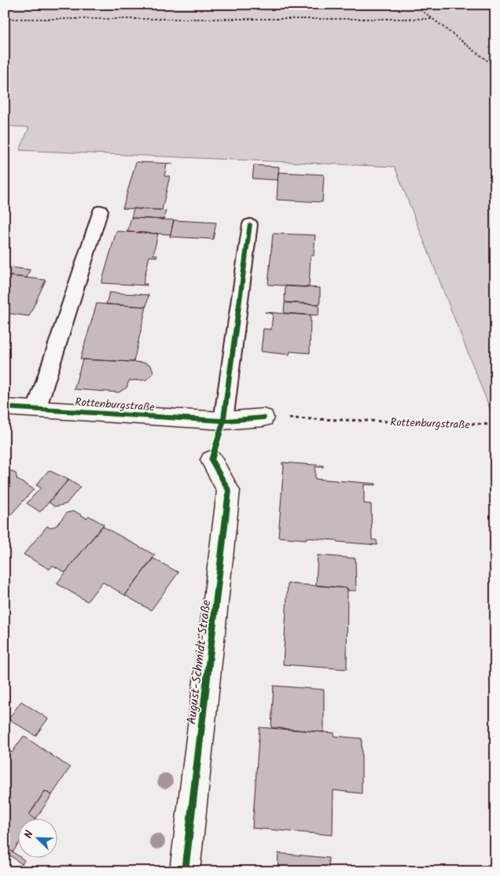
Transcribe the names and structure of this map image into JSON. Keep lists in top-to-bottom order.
{
  "streets": {
    "street": ["Rottenburgstraße", "August-Schmidt-Straße"]
  },
  "north": "top left"
}
